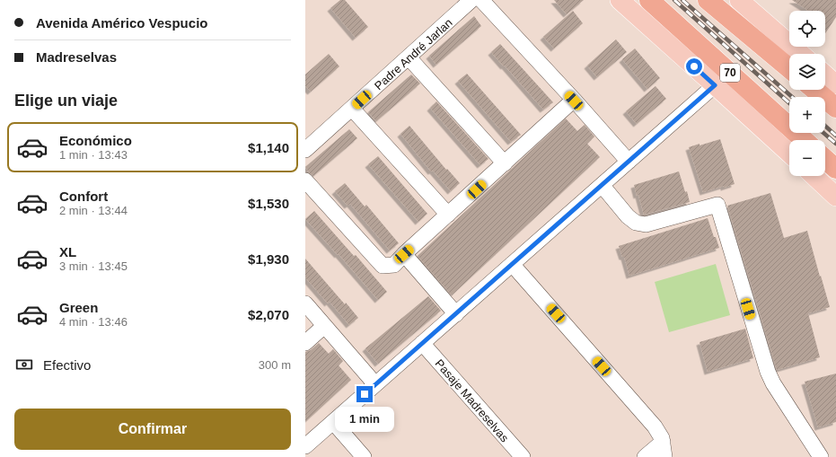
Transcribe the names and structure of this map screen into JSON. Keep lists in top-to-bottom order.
{
  "streets": {
    "highway": ["70"],
    "street": ["Padre André Jarlan", "Pasaje Madreselvas"]
  },
  "page": {
    "banner": ["Avenida Américo Vespucio", "Madreselvas"],
    "map_buttons": ["+", "−"],
    "heading": "Elige un viaje",
    "list": [
      {
        "name": "Económico",
        "note": "1 min · 13:43",
        "value": "$1,140"
      },
      {
        "name": "Confort",
        "note": "2 min · 13:44",
        "value": "$1,530"
      },
      {
        "name": "XL",
        "note": "3 min · 13:45",
        "value": "$1,930"
      },
      {
        "name": "Green",
        "note": "4 min · 13:46",
        "value": "$2,070"
      }
    ],
    "pay": ["Efectivo", "300 m"],
    "buttons": "Confirmar",
    "bubble": "1 min"
  }
}
